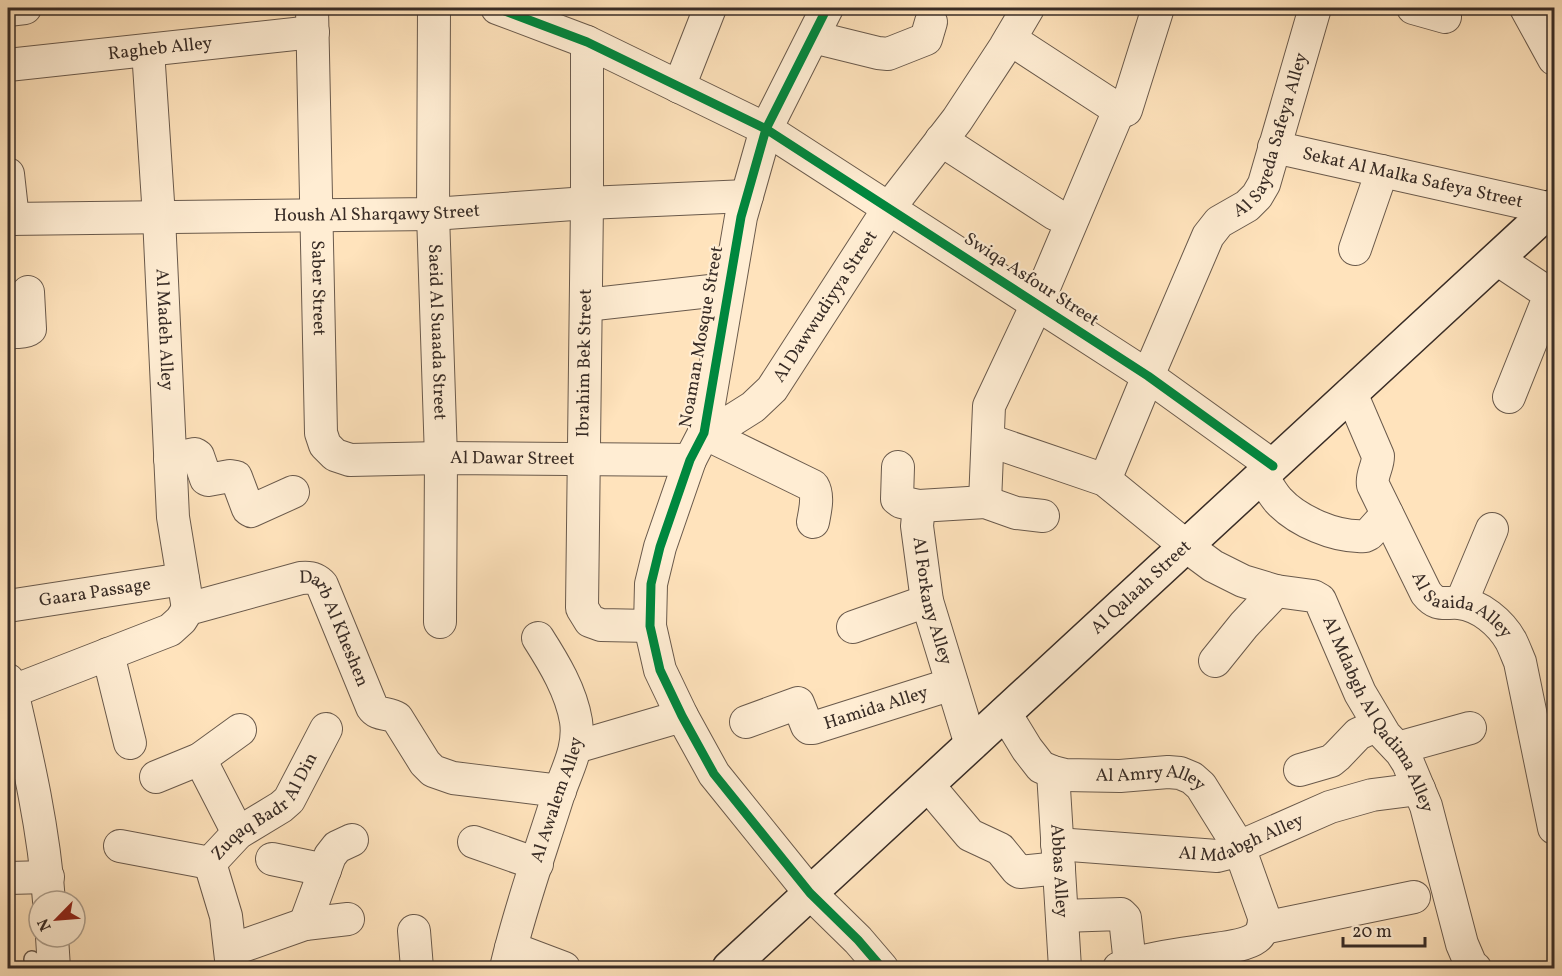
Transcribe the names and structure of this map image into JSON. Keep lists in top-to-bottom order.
{
  "streets": {
    "main road": ["Al Qalaah Street"],
    "street": [
      "Ragheb Alley",
      "Al Sayeda Safeya Alley",
      "Sekat Al Malka Safeya Street",
      "Housh Al Sharqawy Street",
      "Swiqa Asfour Street",
      "Saber Street",
      "Al Dawwudiyya Street",
      "Al Madeh Alley",
      "Saeid Al Suaada Street",
      "Noaman Mosque Street",
      "Ibrahim Bek Street",
      "Al Dawar Street",
      "Gaara Passage",
      "Al Forkany Alley",
      "Al Saaida Alley",
      "Darb Al Kheshen",
      "Hamida Alley",
      "Al Mdabgh Al Qadima Alley",
      "Al Amry Alley",
      "Al Awalem Alley",
      "Zuqaq Badr Al Din",
      "Al Mdabgh Alley",
      "Abbas Alley"
    ]
  },
  "crossings": [
    ["Ragheb Alley", "Saber Street"],
    ["Ragheb Alley", "Al Madeh Alley"],
    ["Al Sayeda Safeya Alley", "Sekat Al Malka Safeya Street"],
    ["Al Sayeda Safeya Alley", "Swiqa Asfour Street"],
    ["Al Sayeda Safeya Alley", "Al Mdabgh Al Qadima Alley"],
    ["Sekat Al Malka Safeya Street", "Al Qalaah Street"],
    ["Housh Al Sharqawy Street", "Saber Street"],
    ["Housh Al Sharqawy Street", "Al Madeh Alley"],
    ["Housh Al Sharqawy Street", "Saeid Al Suaada Street"],
    ["Housh Al Sharqawy Street", "Noaman Mosque Street"],
    ["Housh Al Sharqawy Street", "Ibrahim Bek Street"],
    ["Swiqa Asfour Street", "Al Dawwudiyya Street"],
    ["Swiqa Asfour Street", "Noaman Mosque Street"],
    ["Swiqa Asfour Street", "Ibrahim Bek Street"],
    ["Swiqa Asfour Street", "Al Qalaah Street"],
    ["Saber Street", "Al Dawar Street"],
    ["Al Dawwudiyya Street", "Noaman Mosque Street"],
    ["Al Dawwudiyya Street", "Al Dawar Street"],
    ["Al Madeh Alley", "Gaara Passage"],
    ["Al Madeh Alley", "Darb Al Kheshen"],
    ["Saeid Al Suaada Street", "Al Dawar Street"],
    ["Noaman Mosque Street", "Ibrahim Bek Street"],
    ["Noaman Mosque Street", "Al Dawar Street"],
    ["Noaman Mosque Street", "Al Qalaah Street"],
    ["Ibrahim Bek Street", "Al Dawar Street"],
    ["Al Qalaah Street", "Al Forkany Alley"],
    ["Al Qalaah Street", "Al Saaida Alley"],
    ["Al Qalaah Street", "Al Mdabgh Al Qadima Alley"],
    ["Al Qalaah Street", "Al Mdabgh Alley"],
    ["Gaara Passage", "Darb Al Kheshen"],
    ["Al Forkany Alley", "Hamida Alley"],
    ["Darb Al Kheshen", "Al Awalem Alley"],
    ["Al Mdabgh Al Qadima Alley", "Al Mdabgh Alley"],
    ["Al Amry Alley", "Al Mdabgh Alley"],
    ["Al Amry Alley", "Abbas Alley"],
    ["Al Mdabgh Alley", "Abbas Alley"]
  ],
  "scale_bar": "20 m",
  "north": "bottom left"
}
